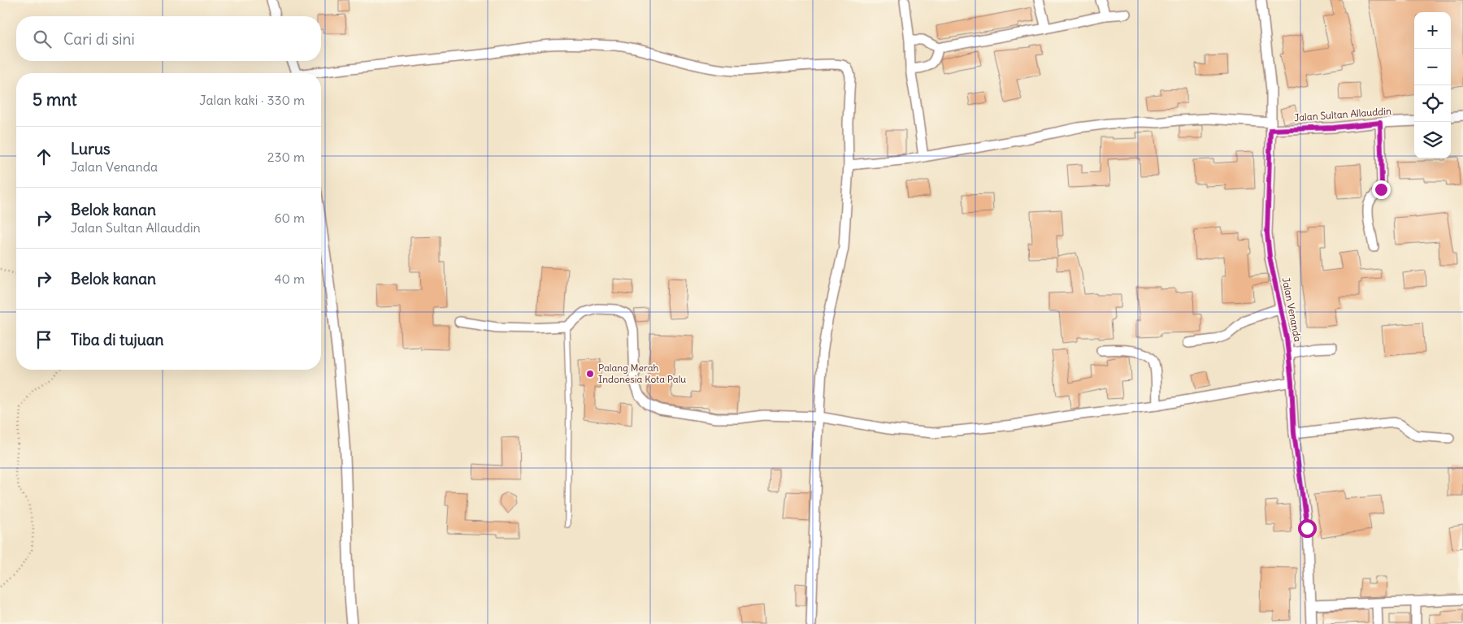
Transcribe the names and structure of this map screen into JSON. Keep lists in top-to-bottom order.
{
  "streets": {
    "street": ["Jalan Sultan Allauddin", "Jalan Venanda"]
  },
  "crossings": [
    ["Jalan Sultan Allauddin", "Jalan Venanda"]
  ],
  "places": ["Palang Merah Indonesia Kota Palu"],
  "page": {
    "map_buttons": ["+", "−"],
    "search": "Cari di sini",
    "heading": ["5 mnt", "Jalan kaki · 330 m"],
    "list": [
      ["Lurus", "Jalan Venanda", "230 m"],
      ["Belok kanan", "Jalan Sultan Allauddin", "60 m"],
      ["Belok kanan", "40 m"],
      "Tiba di tujuan"
    ]
  }
}
